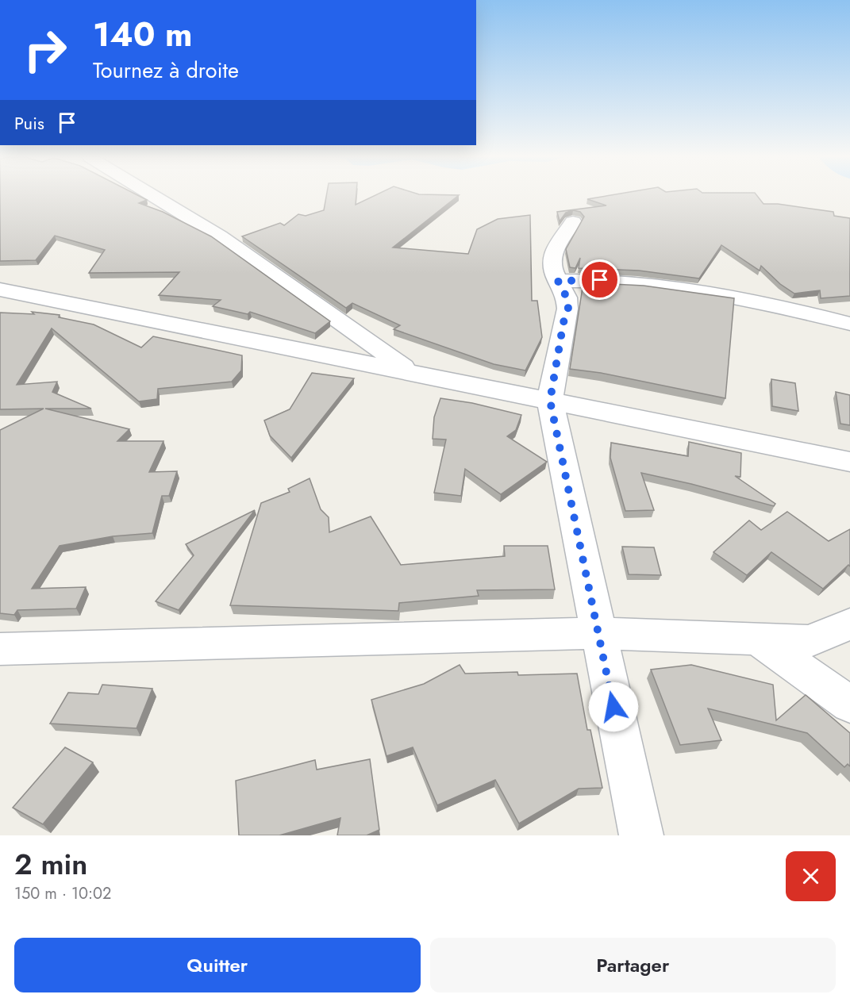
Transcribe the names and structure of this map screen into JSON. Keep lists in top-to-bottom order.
{
  "page": {
    "turn": ["140 m", "Tournez à droite"],
    "then": "Puis",
    "heading": ["2 min", "150 m · 10:02"],
    "buttons": ["Quitter", "Partager"]
  }
}
